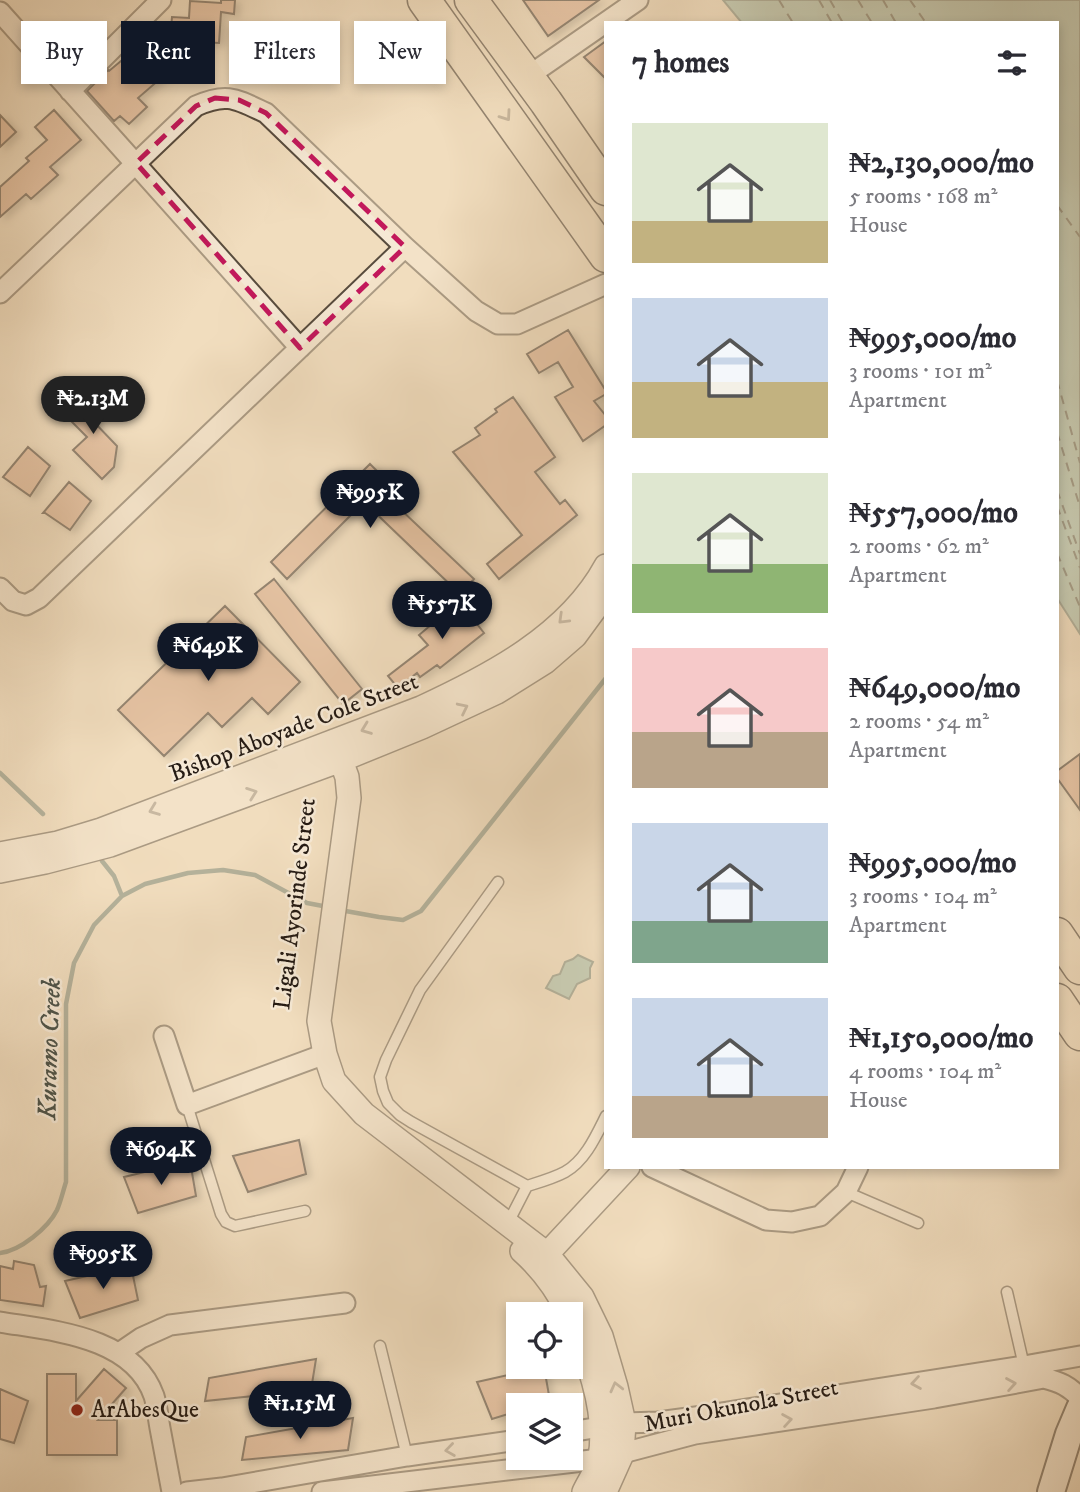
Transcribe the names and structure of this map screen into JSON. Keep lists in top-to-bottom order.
{
  "streets": {
    "street": ["Bishop Aboyade Cole Street", "Ligali Ayorinde Street", "Muri Okunola Street"]
  },
  "crossings": [
    ["Bishop Aboyade Cole Street", "Ligali Ayorinde Street"],
    ["Ligali Ayorinde Street", "Muri Okunola Street"]
  ],
  "water": ["Kuramo Creek"],
  "places": ["ArAbesQue"],
  "page": {
    "chip": [
      "Buy",
      "Rent",
      "Filters",
      "New"
    ],
    "heading": "7 homes",
    "list": [
      {
        "name": "₦2,130,000/mo",
        "note": "5 rooms · 168 m² · House"
      },
      {
        "name": "₦995,000/mo",
        "note": "3 rooms · 101 m² · Apartment"
      },
      {
        "name": "₦557,000/mo",
        "note": "2 rooms · 62 m² · Apartment"
      },
      {
        "name": "₦649,000/mo",
        "note": "2 rooms · 54 m² · Apartment"
      },
      {
        "name": "₦995,000/mo",
        "note": "3 rooms · 104 m² · Apartment"
      },
      {
        "name": "₦1,150,000/mo",
        "note": "4 rooms · 104 m² · House"
      }
    ],
    "price": [
      "₦2.13M",
      "₦995K",
      "₦557K",
      "₦649K",
      "₦694K",
      "₦995K",
      "₦1.15M"
    ]
  }
}
